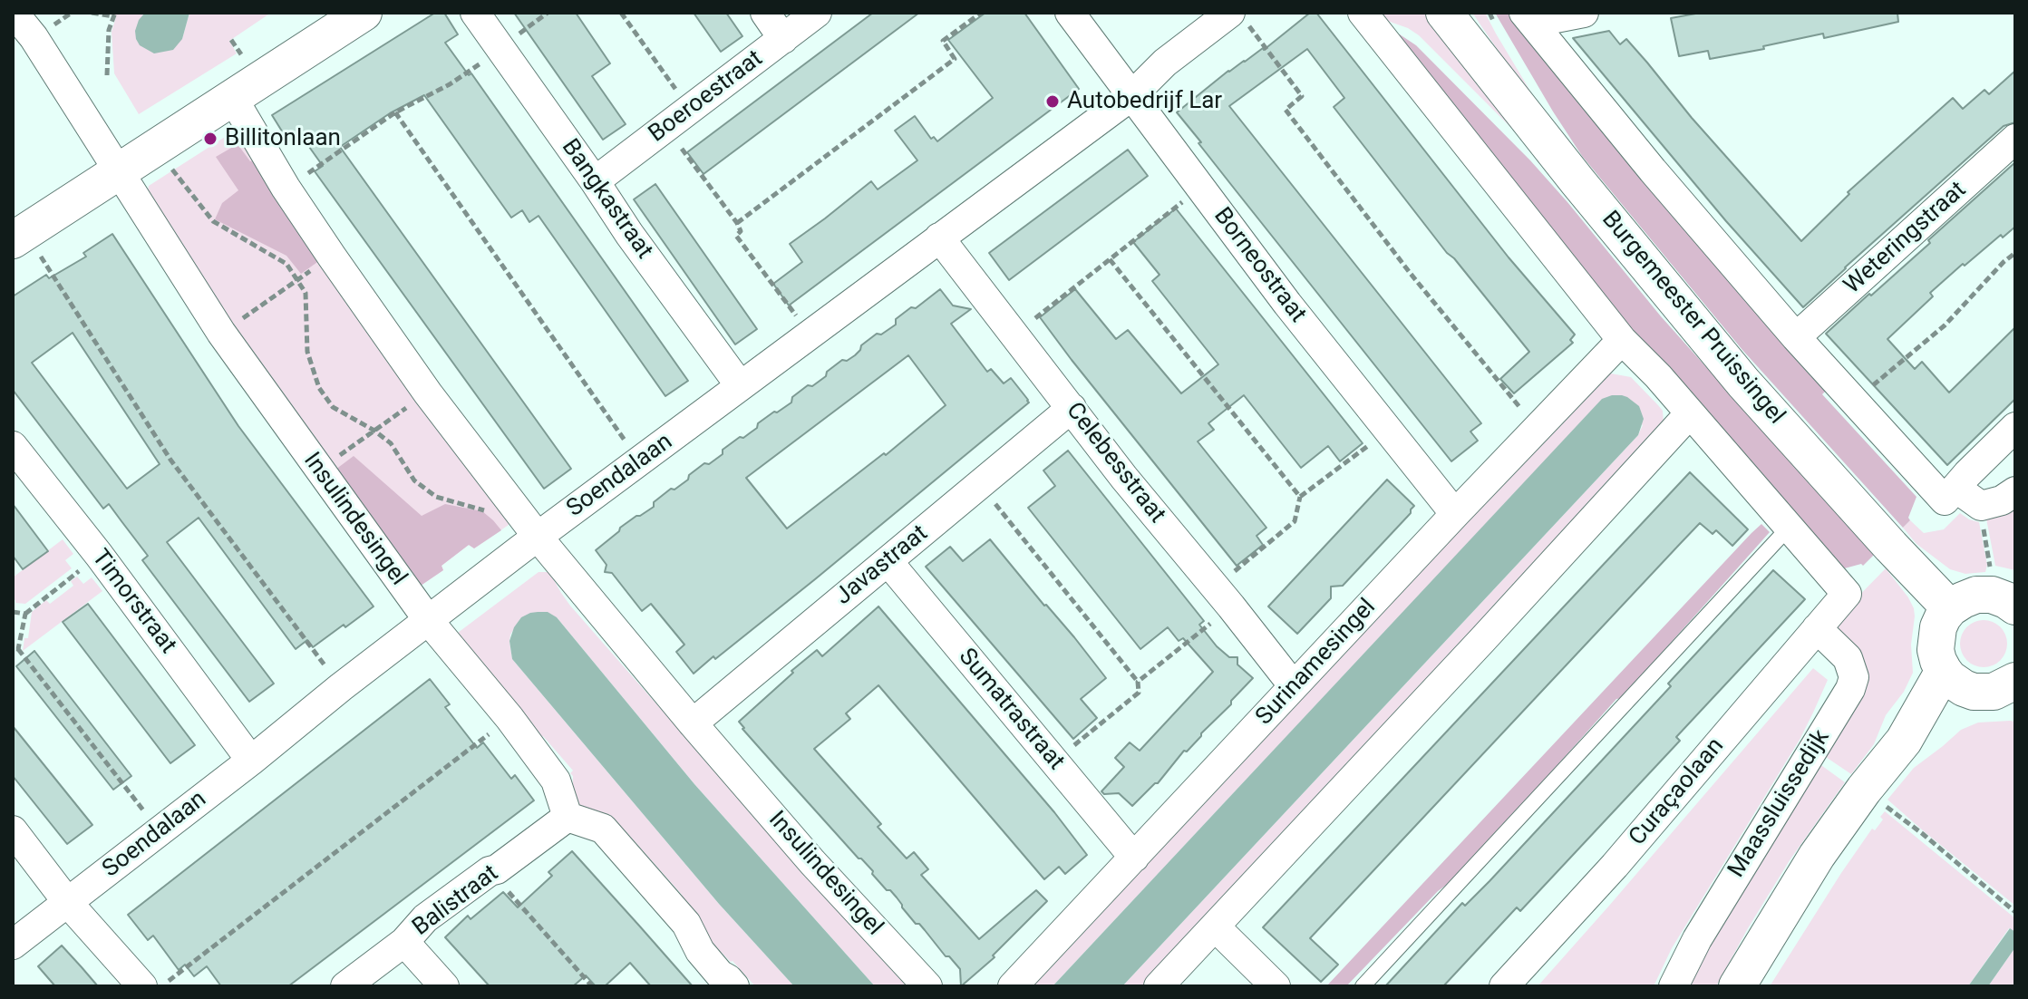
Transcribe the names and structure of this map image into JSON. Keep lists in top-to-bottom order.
{
  "streets": {
    "street": [
      "Boeroestraat",
      "Bangkastraat",
      "Weteringstraat",
      "Borneostraat",
      "Burgemeester Pruissingel",
      "Celebesstraat",
      "Soendalaan",
      "Insulindesingel",
      "Javastraat",
      "Timorstraat",
      "Surinamesingel",
      "Sumatrastraat",
      "Curaçaolaan",
      "Maassluissedijk",
      "Balistraat"
    ]
  },
  "crossings": [
    ["Boeroestraat", "Bangkastraat"],
    ["Bangkastraat", "Soendalaan"],
    ["Borneostraat", "Soendalaan"],
    ["Borneostraat", "Surinamesingel"],
    ["Celebesstraat", "Soendalaan"],
    ["Celebesstraat", "Javastraat"],
    ["Celebesstraat", "Surinamesingel"],
    ["Soendalaan", "Insulindesingel"],
    ["Soendalaan", "Timorstraat"],
    ["Insulindesingel", "Javastraat"],
    ["Insulindesingel", "Balistraat"],
    ["Javastraat", "Sumatrastraat"],
    ["Surinamesingel", "Sumatrastraat"],
    ["Curaçaolaan", "Maassluissedijk"]
  ],
  "places": ["Autobedrijf Lar", "Billitonlaan"]
}
